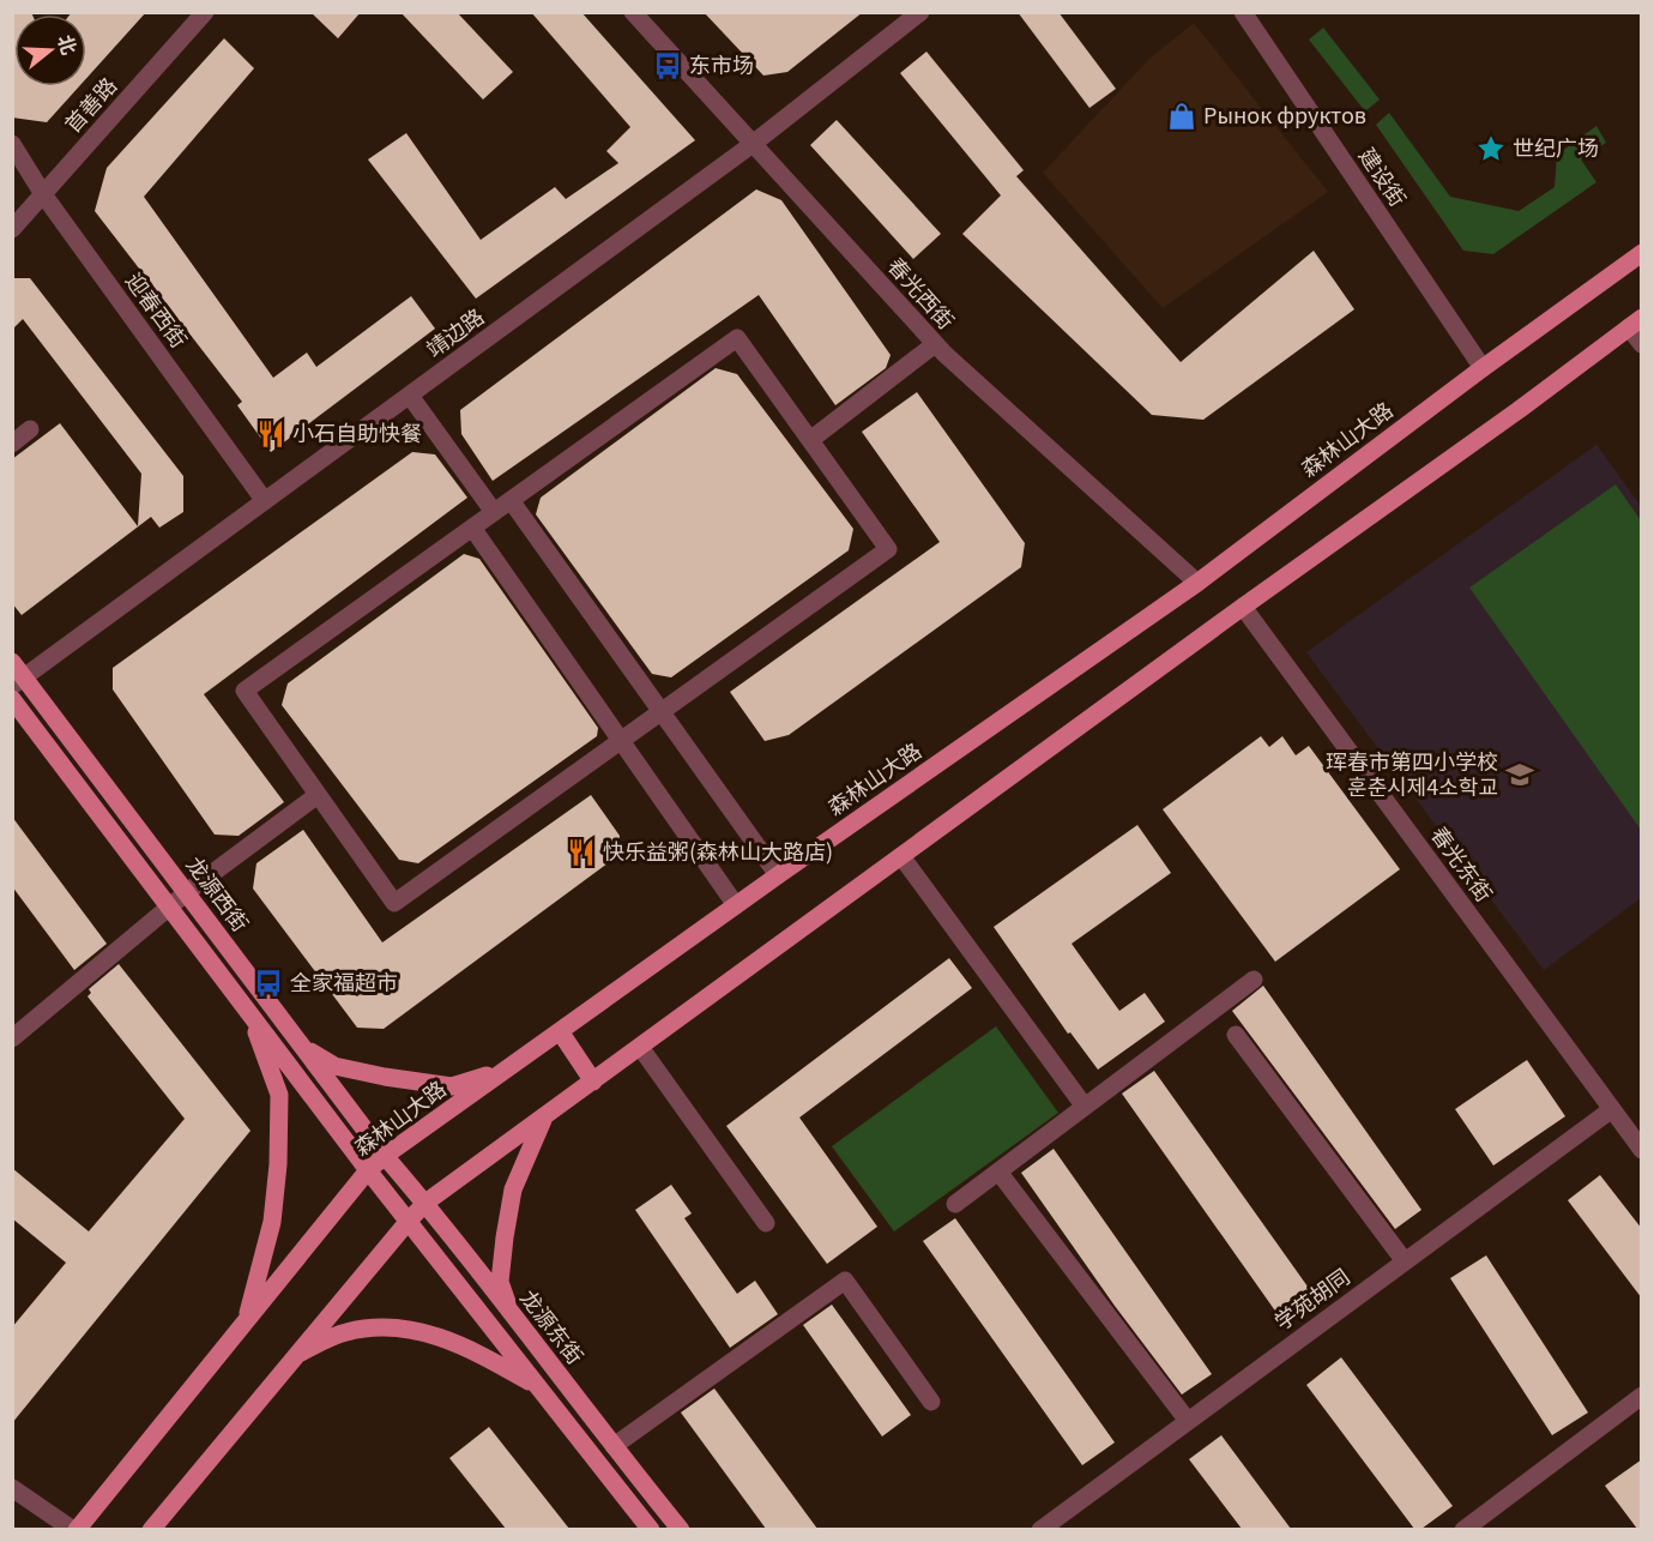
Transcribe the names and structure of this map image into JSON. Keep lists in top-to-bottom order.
{
  "streets": {
    "main road": ["森林山大路", "龙源西街", "龙源东街"],
    "street": [
      "首善路",
      "建设街",
      "春光西街",
      "迎春西街",
      "靖边路",
      "春光东街",
      "学苑胡同"
    ]
  },
  "crossings": [
    ["首善路", "迎春西街"],
    ["建设街", "森林山大路"],
    ["春光西街", "靖边路"],
    ["春光西街", "森林山大路"],
    ["迎春西街", "靖边路"],
    ["靖边路", "龙源西街"],
    ["森林山大路", "龙源西街"],
    ["森林山大路", "龙源东街"],
    ["春光东街", "学苑胡同"],
    ["龙源西街", "龙源东街"]
  ],
  "places": {
    "bus stop": ["东市场", "全家福超市"],
    "shop": ["Рынок фруктов"],
    "place": ["世纪广场"],
    "restaurant": ["小石自助快餐", "快乐益粥(森林山大路店)"],
    "school or university": ["珲春市第四小学校 훈춘시제4소학교"]
  },
  "north": "right"
}
